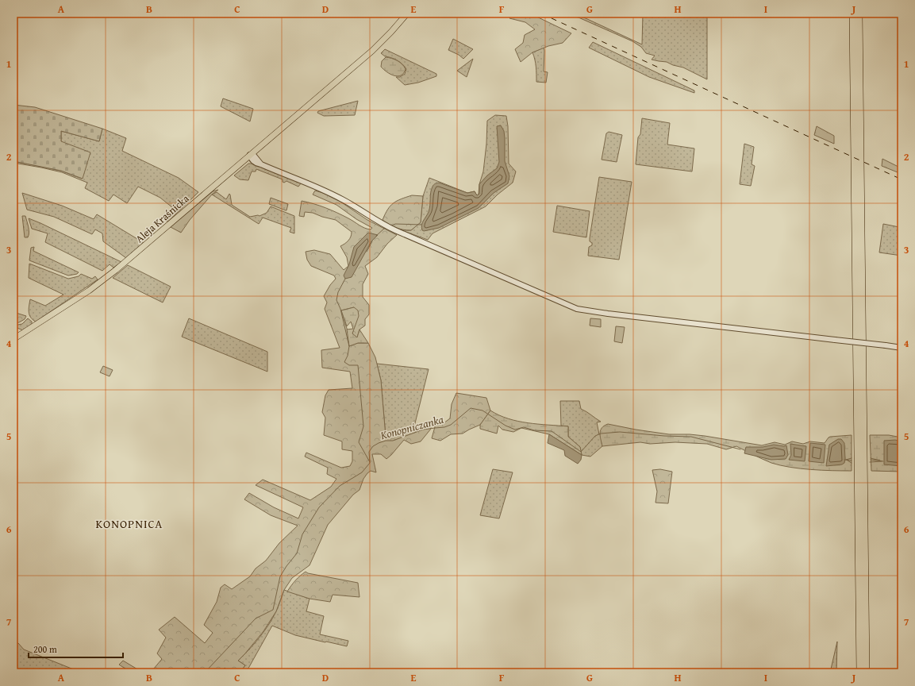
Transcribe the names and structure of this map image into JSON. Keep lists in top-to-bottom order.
{
  "streets": {
    "main road": ["Aleja Kraśnicka"]
  },
  "districts": ["KONOPNICA"],
  "water": ["Konopniczanka"],
  "scale_bar": "200 m",
  "grid": {
    "columns": [
      "A",
      "B",
      "C",
      "D",
      "E",
      "F",
      "G",
      "H",
      "I",
      "J"
    ],
    "rows": [
      "1",
      "2",
      "3",
      "4",
      "5",
      "6",
      "7"
    ]
  }
}
